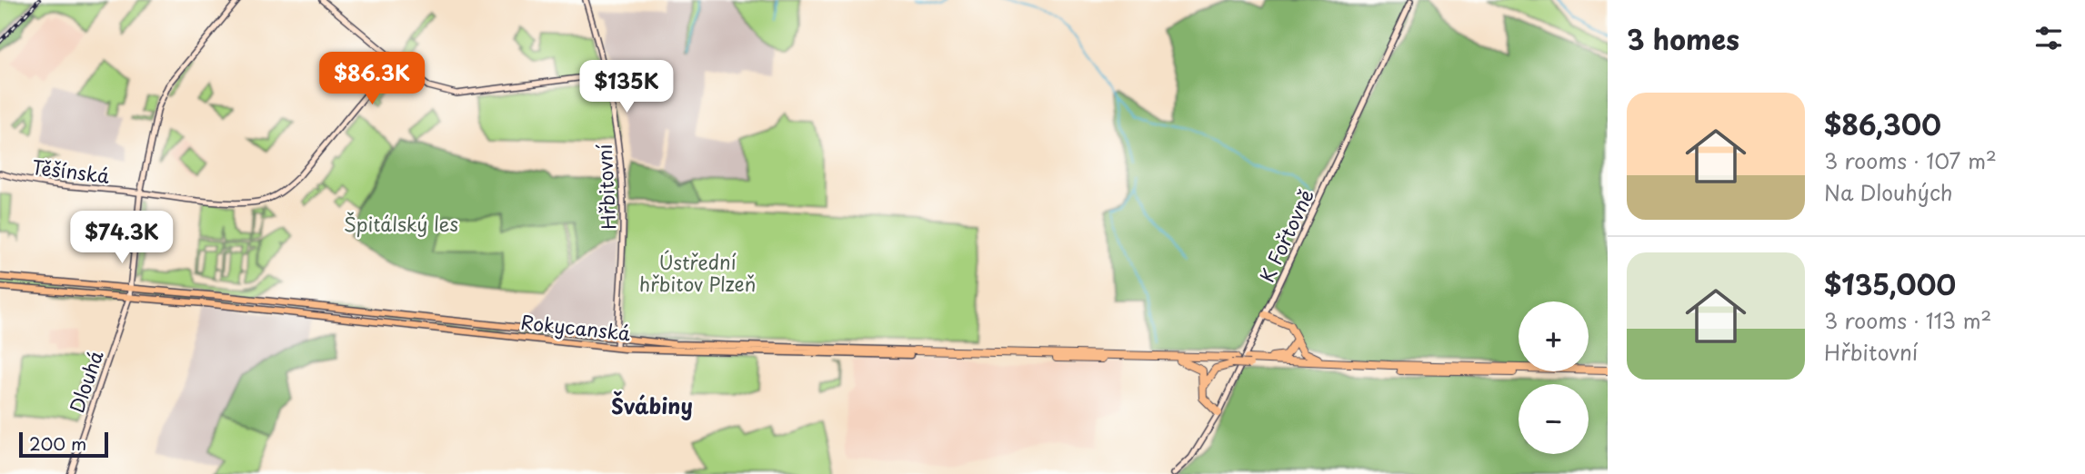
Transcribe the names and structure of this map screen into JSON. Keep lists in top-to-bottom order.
{
  "streets": {
    "highway": ["Rokycanská"],
    "street": [
      "Těšínská",
      "Hřbitovní",
      "K Fořtovně",
      "Dlouhá"
    ]
  },
  "crossings": [
    ["Těšínská", "Dlouhá"],
    ["Hřbitovní", "Rokycanská"],
    ["Rokycanská", "Dlouhá"]
  ],
  "districts": ["Švábiny"],
  "parks": ["Špitálský les", "Ústřední hřbitov Plzeň"],
  "scale_bar": "200 m",
  "page": {
    "heading": "3 homes",
    "price": ["$86.3K", "$135K", "$74.3K"],
    "list": [
      {
        "name": "$86,300",
        "note": "3 rooms · 107 m² · Na Dlouhých"
      },
      {
        "name": "$135,000",
        "note": "3 rooms · 113 m² · Hřbitovní"
      }
    ],
    "map_buttons": ["+", "−"],
    "scale": "200 m"
  }
}
